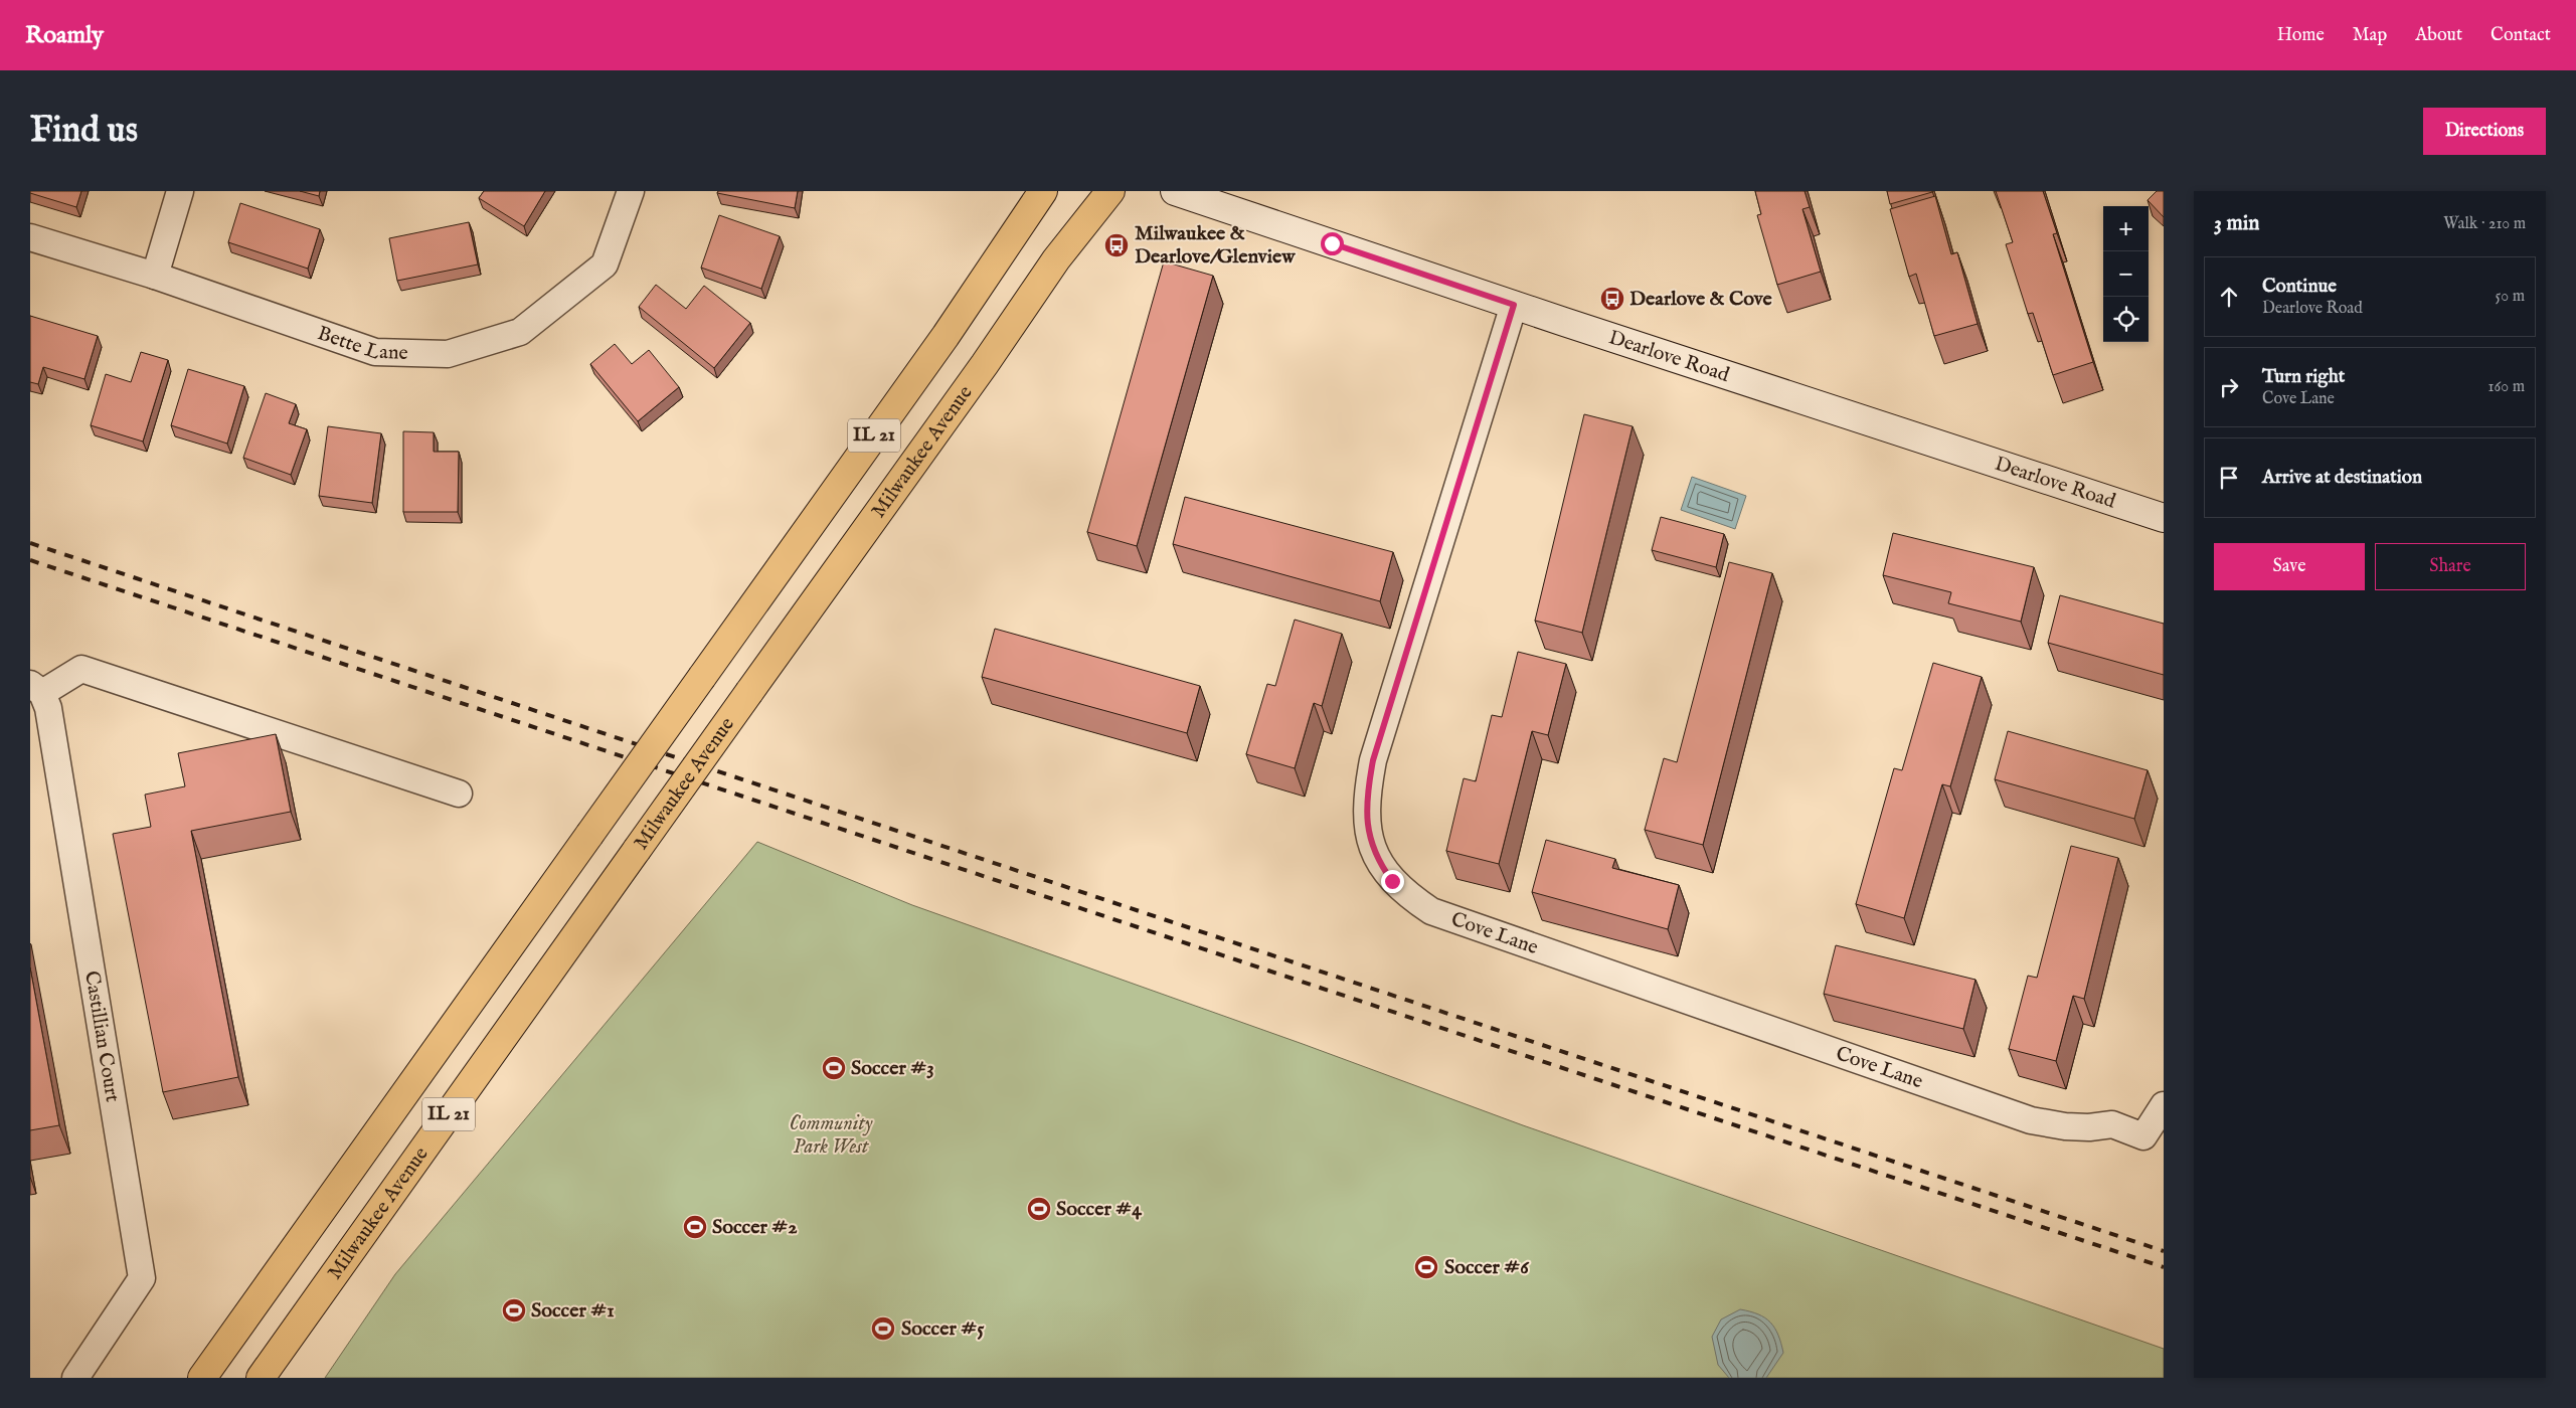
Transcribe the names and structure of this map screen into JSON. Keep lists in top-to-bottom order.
{
  "streets": {
    "main road": ["Dearlove Road", "IL 21", "Milwaukee Avenue"],
    "street": ["Bette Lane", "Cove Lane", "Castillian Court"]
  },
  "crossings": [
    ["Dearlove Road", "Cove Lane"]
  ],
  "parks": ["Community Park West"],
  "places": {
    "bus stop": ["Milwaukee & Dearlove/Glenview", "Dearlove & Cove"],
    "sports": [
      "Soccer #3",
      "Soccer #4",
      "Soccer #2",
      "Soccer #6",
      "Soccer #1",
      "Soccer #5"
    ]
  },
  "page": {
    "header": "Roamly",
    "nav": [
      "Home",
      "Map",
      "About",
      "Contact"
    ],
    "buttons": [
      "Directions",
      ["Save", "Share"]
    ],
    "title": "Find us",
    "heading": ["3 min", "Walk · 210 m"],
    "map_buttons": ["+", "−"],
    "list": [
      ["Continue", "Dearlove Road", "50 m"],
      ["Turn right", "Cove Lane", "160 m"],
      "Arrive at destination"
    ]
  }
}
